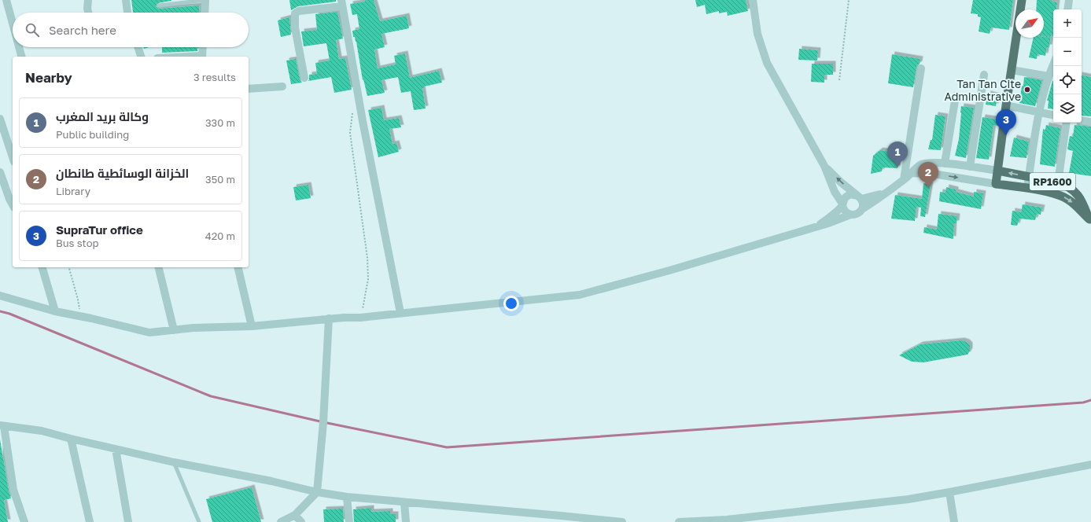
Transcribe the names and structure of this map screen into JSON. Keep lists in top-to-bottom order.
{
  "streets": {
    "main road": ["RP1600"]
  },
  "places": ["Tan Tan Cite Administrative"],
  "north": "top right",
  "page": {
    "map_buttons": ["+", "−"],
    "search": "Search here",
    "heading": ["Nearby", "3 results"],
    "list": [
      {
        "mark": "1",
        "name": "وكالة بريد المغرب",
        "note": "Public building",
        "value": "330 m"
      },
      {
        "mark": "2",
        "name": "الخزانة الوسائطية طانطان",
        "note": "Library",
        "value": "350 m"
      },
      {
        "mark": "3",
        "name": "SupraTur office",
        "note": "Bus stop",
        "value": "420 m"
      }
    ],
    "pins": ["3", "1", "2"]
  }
}
